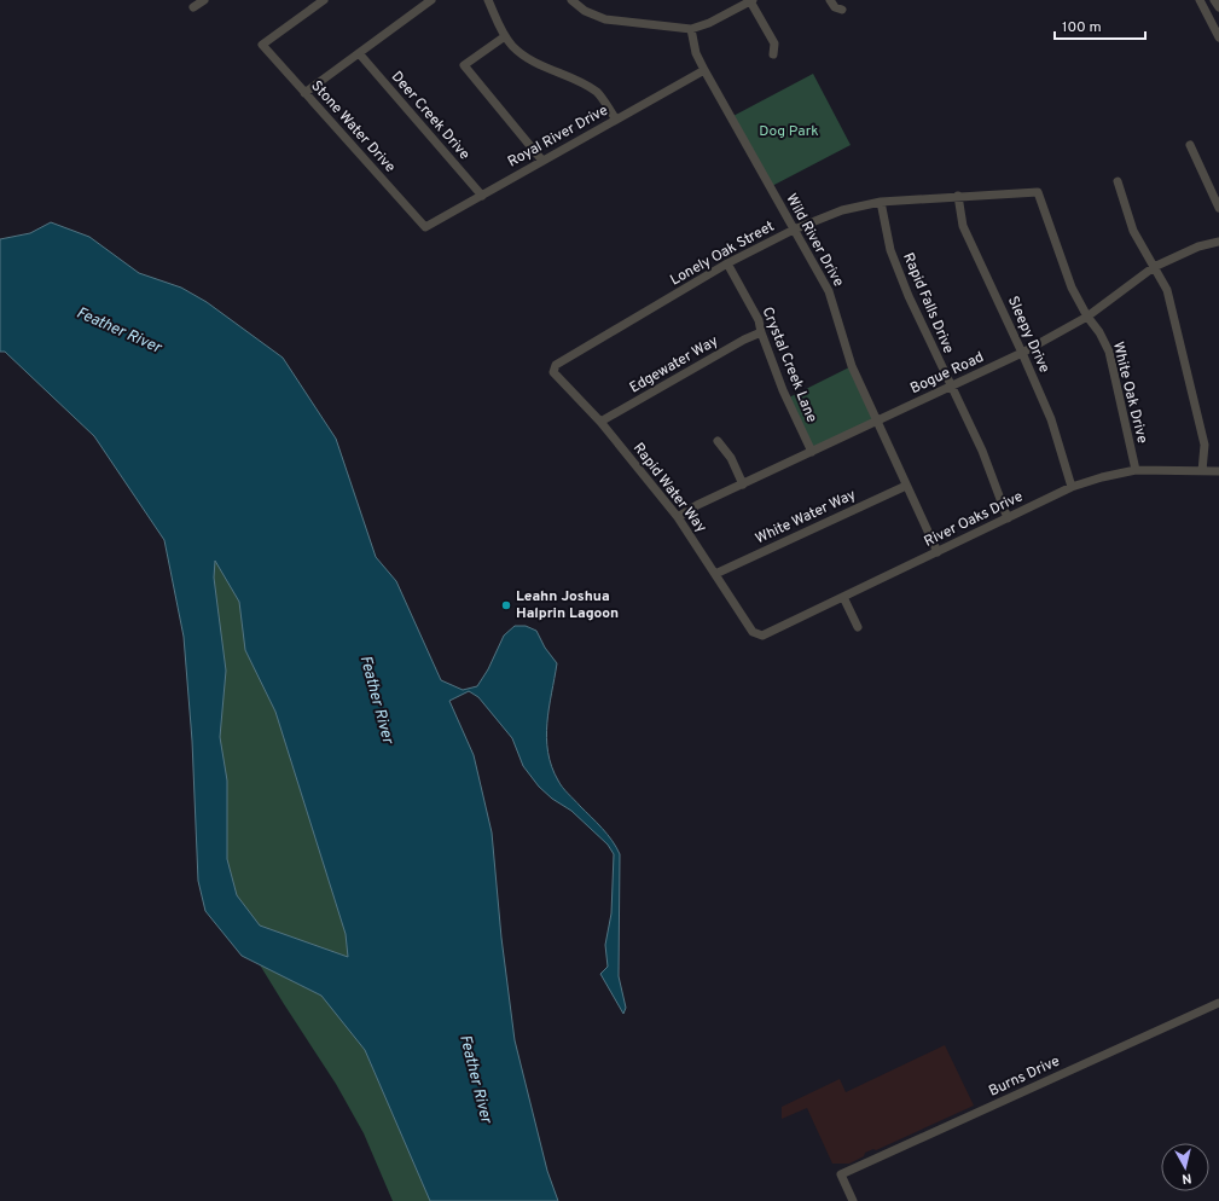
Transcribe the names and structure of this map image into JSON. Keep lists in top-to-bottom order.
{
  "streets": {
    "street": [
      "Deer Creek Drive",
      "Stone Water Drive",
      "Royal River Drive",
      "Wild River Drive",
      "Lonely Oak Street",
      "Rapid Falls Drive",
      "Sleepy Drive",
      "Edgewater Way",
      "Crystal Creek Lane",
      "Bogue Road",
      "White Oak Drive",
      "Rapid Water Way",
      "White Water Way",
      "River Oaks Drive",
      "Burns Drive"
    ]
  },
  "crossings": [
    ["Deer Creek Drive", "Royal River Drive"],
    ["Stone Water Drive", "Royal River Drive"],
    ["Royal River Drive", "Wild River Drive"],
    ["Wild River Drive", "Lonely Oak Street"],
    ["Wild River Drive", "Bogue Road"],
    ["Wild River Drive", "White Water Way"],
    ["Wild River Drive", "River Oaks Drive"],
    ["Lonely Oak Street", "Rapid Falls Drive"],
    ["Lonely Oak Street", "Sleepy Drive"],
    ["Lonely Oak Street", "Crystal Creek Lane"],
    ["Lonely Oak Street", "White Oak Drive"],
    ["Lonely Oak Street", "Rapid Water Way"],
    ["Rapid Falls Drive", "Bogue Road"],
    ["Rapid Falls Drive", "River Oaks Drive"],
    ["Sleepy Drive", "Bogue Road"],
    ["Sleepy Drive", "River Oaks Drive"],
    ["Edgewater Way", "Crystal Creek Lane"],
    ["Edgewater Way", "Rapid Water Way"],
    ["Crystal Creek Lane", "Bogue Road"],
    ["Bogue Road", "White Oak Drive"],
    ["Bogue Road", "Rapid Water Way"],
    ["White Oak Drive", "River Oaks Drive"],
    ["Rapid Water Way", "White Water Way"],
    ["Rapid Water Way", "River Oaks Drive"]
  ],
  "water": ["Feather River"],
  "parks": ["Dog Park"],
  "places": ["Leahn Joshua Halprin Lagoon"],
  "scale_bar": "100 m",
  "north": "bottom"
}
